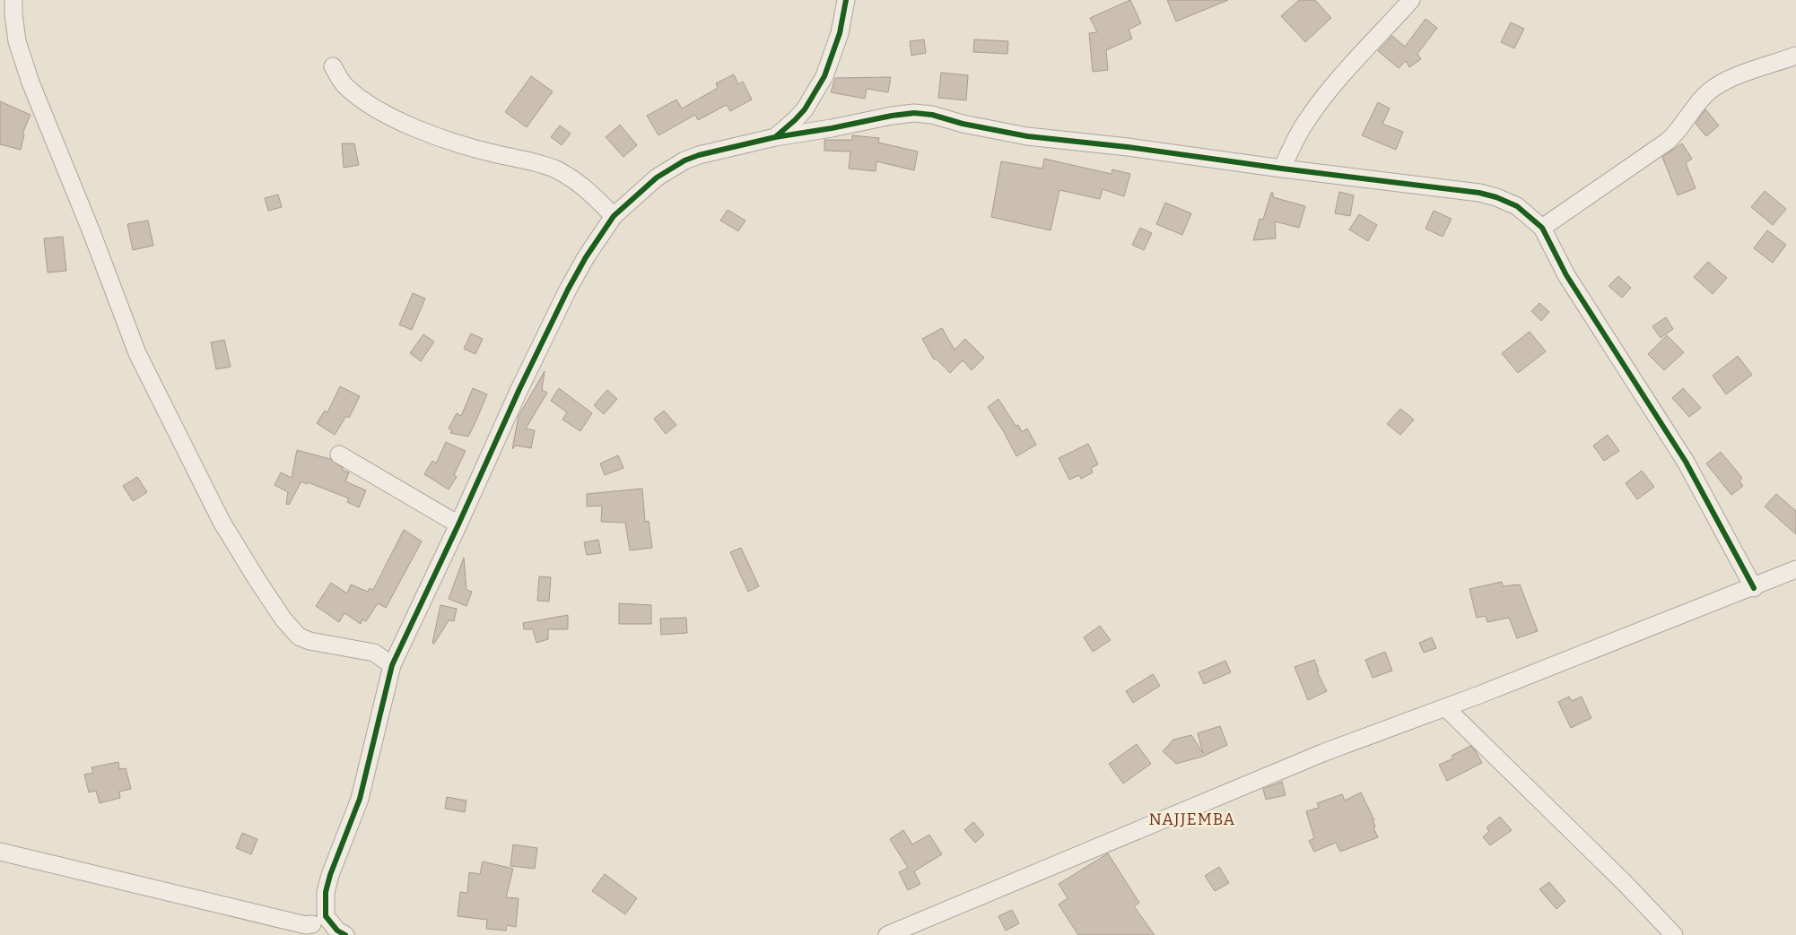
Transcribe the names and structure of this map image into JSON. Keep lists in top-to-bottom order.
{
  "districts": ["NAJJEMBA"]
}
